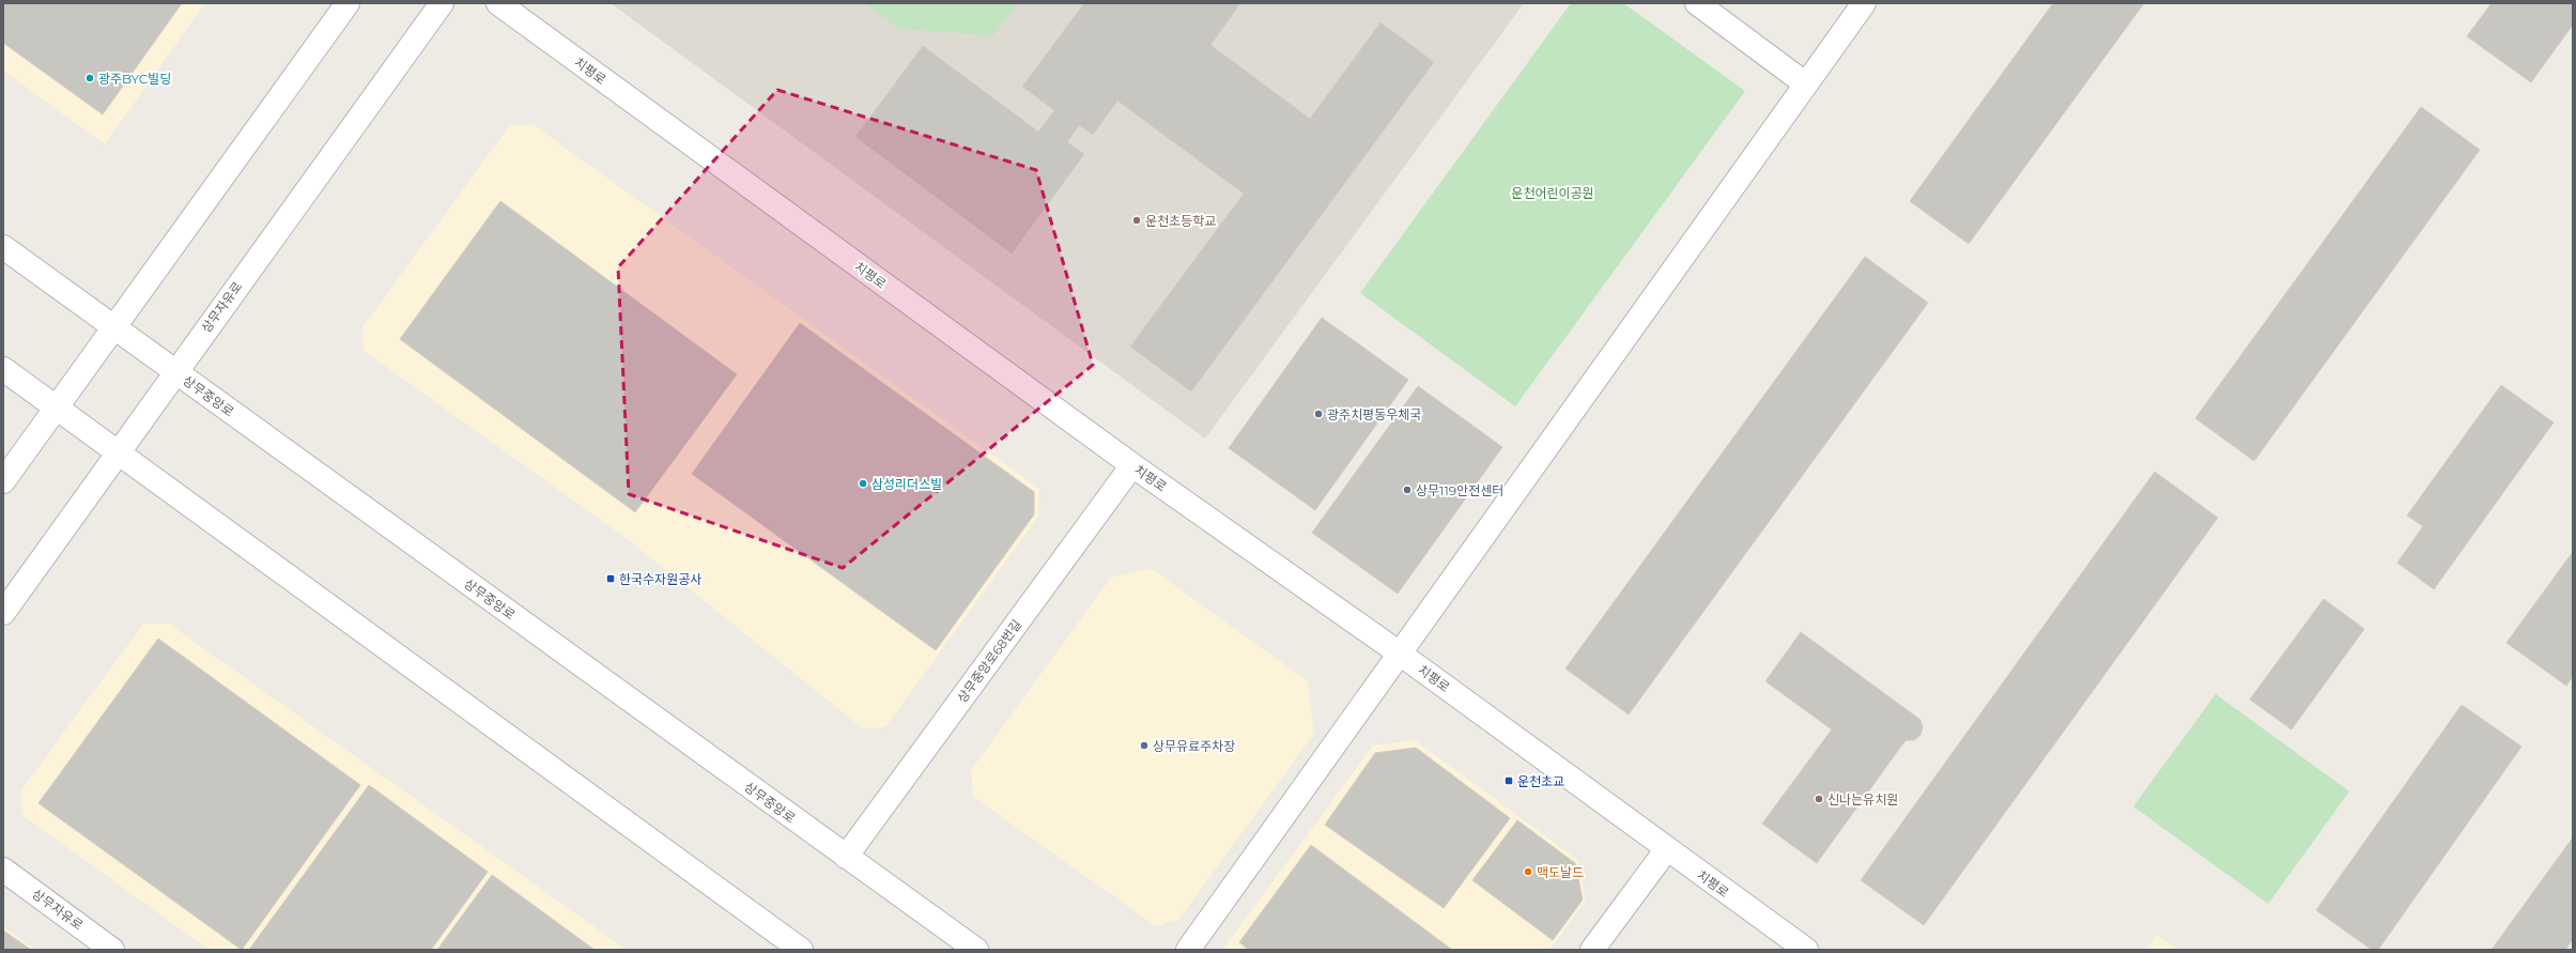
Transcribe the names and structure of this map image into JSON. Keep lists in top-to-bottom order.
{
  "streets": {
    "street": [
      "치평로",
      "상무자유로",
      "상무중앙로",
      "상무중앙로68번길"
    ]
  },
  "crossings": [
    ["치평로", "상무중앙로68번길"],
    ["상무자유로", "상무중앙로"],
    ["상무중앙로", "상무중앙로68번길"]
  ],
  "parks": ["운천어린이공원"],
  "places": {
    "other": [
      "광주BYC빌딩",
      "운천초등학교",
      "광주치평동우체국",
      "삼성리더스빌",
      "상무119안전센터",
      "상무유료주차장",
      "신나는유치원",
      "맥도날드"
    ],
    "transit": ["한국수자원공사", "운천초교"]
  }
}
